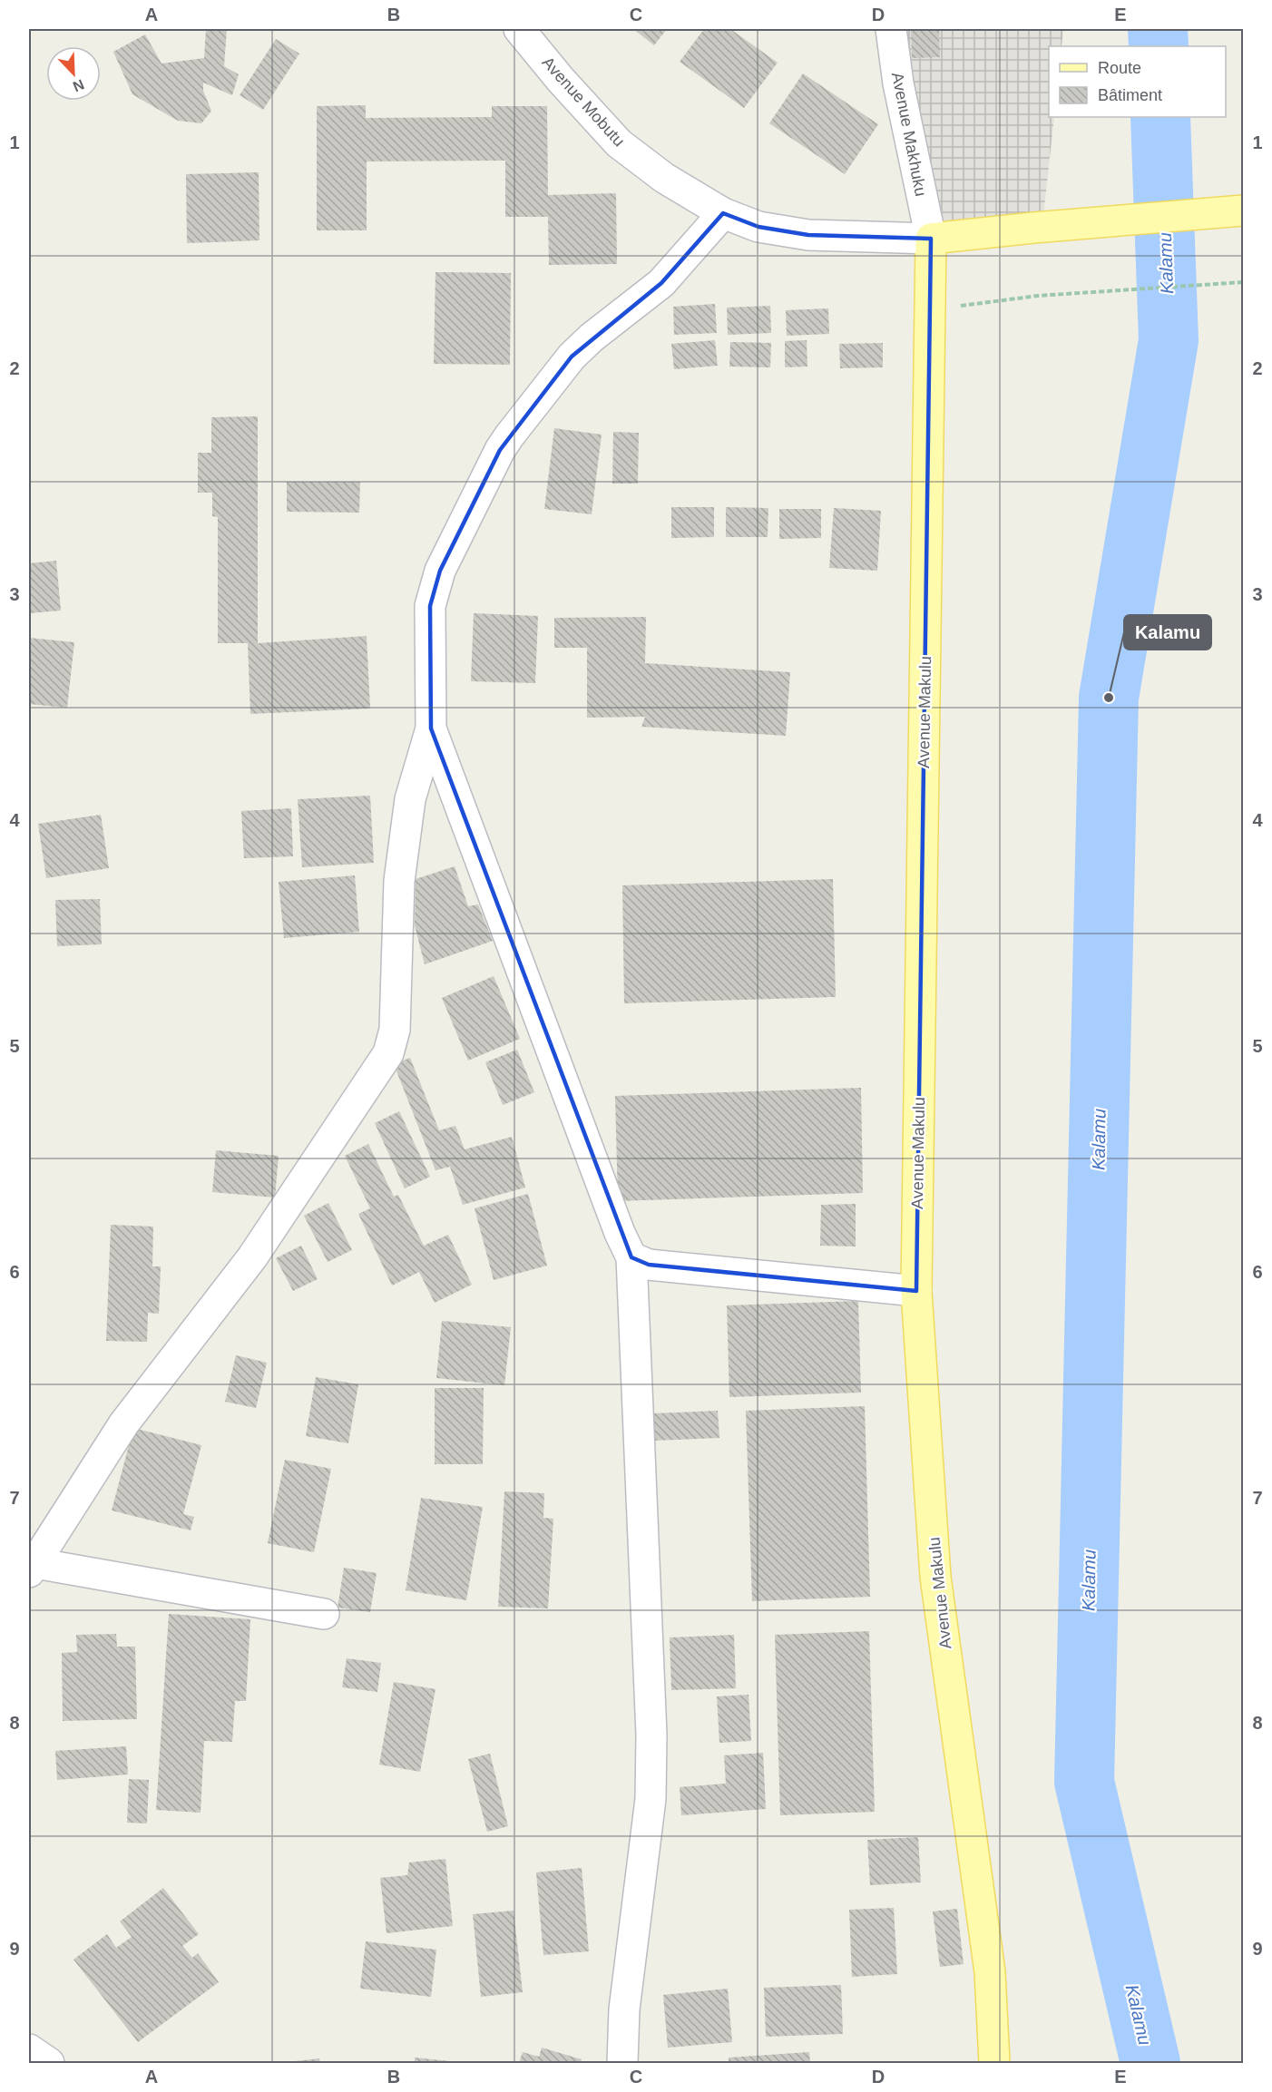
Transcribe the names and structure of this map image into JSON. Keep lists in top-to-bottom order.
{
  "streets": {
    "main road": ["Avenue Makulu"],
    "street": ["Avenue Mobutu", "Avenue Makhuku"]
  },
  "crossings": [
    ["Avenue Mobutu", "Avenue Makhuku"],
    ["Avenue Mobutu", "Avenue Makulu"],
    ["Avenue Makhuku", "Avenue Makulu"]
  ],
  "water": ["Kalamu"],
  "places": ["Kalamu"],
  "legend": ["Route", "Bâtiment"],
  "north": "bottom right",
  "grid": {
    "columns": [
      "A",
      "B",
      "C",
      "D",
      "E"
    ],
    "rows": [
      "1",
      "2",
      "3",
      "4",
      "5",
      "6",
      "7",
      "8",
      "9"
    ]
  }
}
